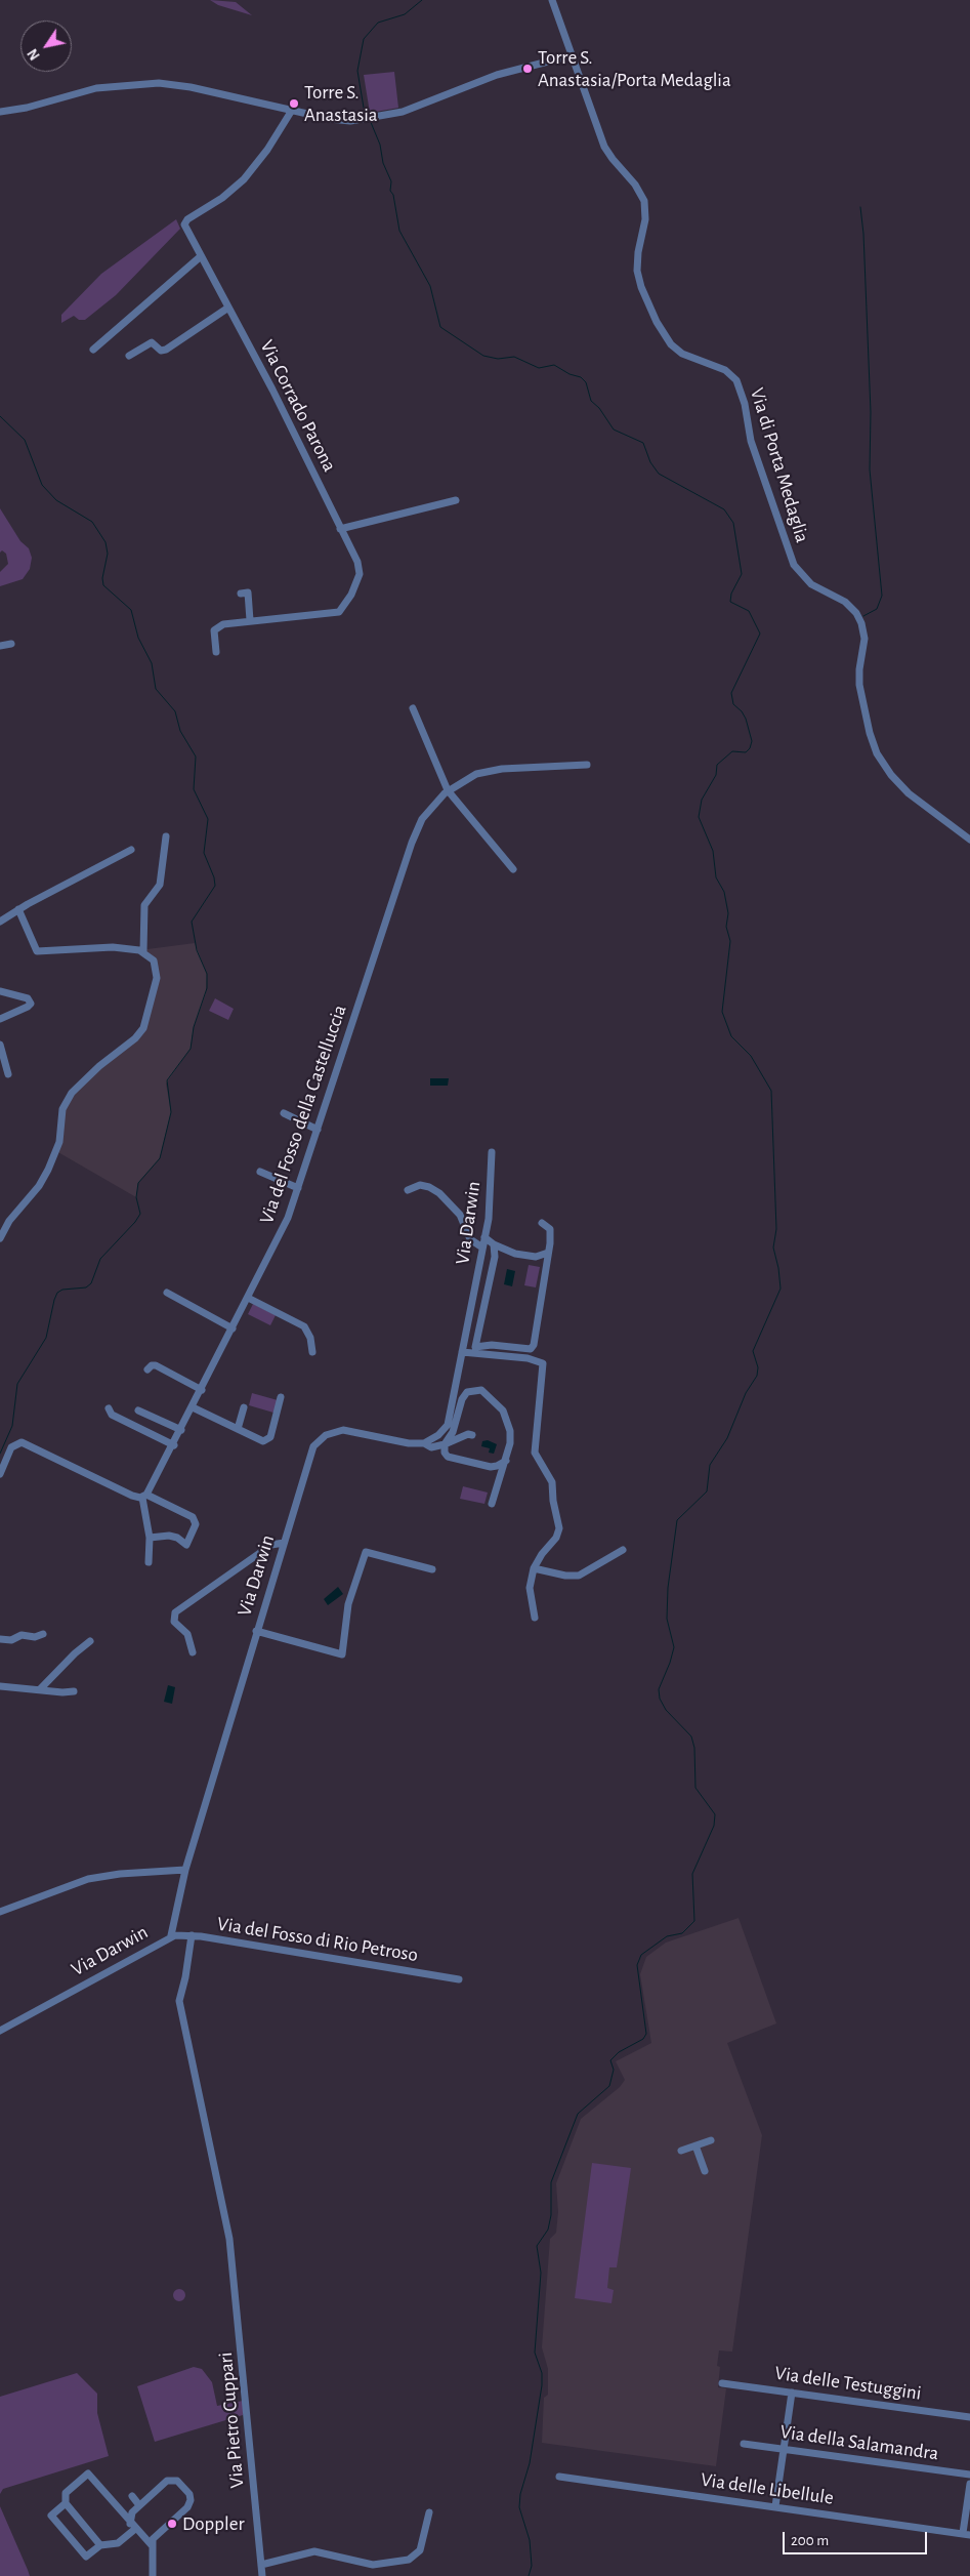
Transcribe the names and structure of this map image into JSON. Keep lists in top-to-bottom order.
{
  "streets": {
    "street": [
      "Via Corrado Parona",
      "Via di Porta Medaglia",
      "Via del Fosso della Castelluccia",
      "Via Darwin",
      "Via del Fosso di Rio Petroso",
      "Via delle Testuggini",
      "Via Pietro Cuppari",
      "Via della Salamandra",
      "Via delle Libellule"
    ]
  },
  "crossings": [
    ["Via Darwin", "Via del Fosso di Rio Petroso"],
    ["Via del Fosso di Rio Petroso", "Via Pietro Cuppari"]
  ],
  "places": ["Torre S. Anastasia/Porta Medaglia", "Torre S. Anastasia", "Doppler"],
  "scale_bar": "200 m",
  "north": "bottom left"
}
